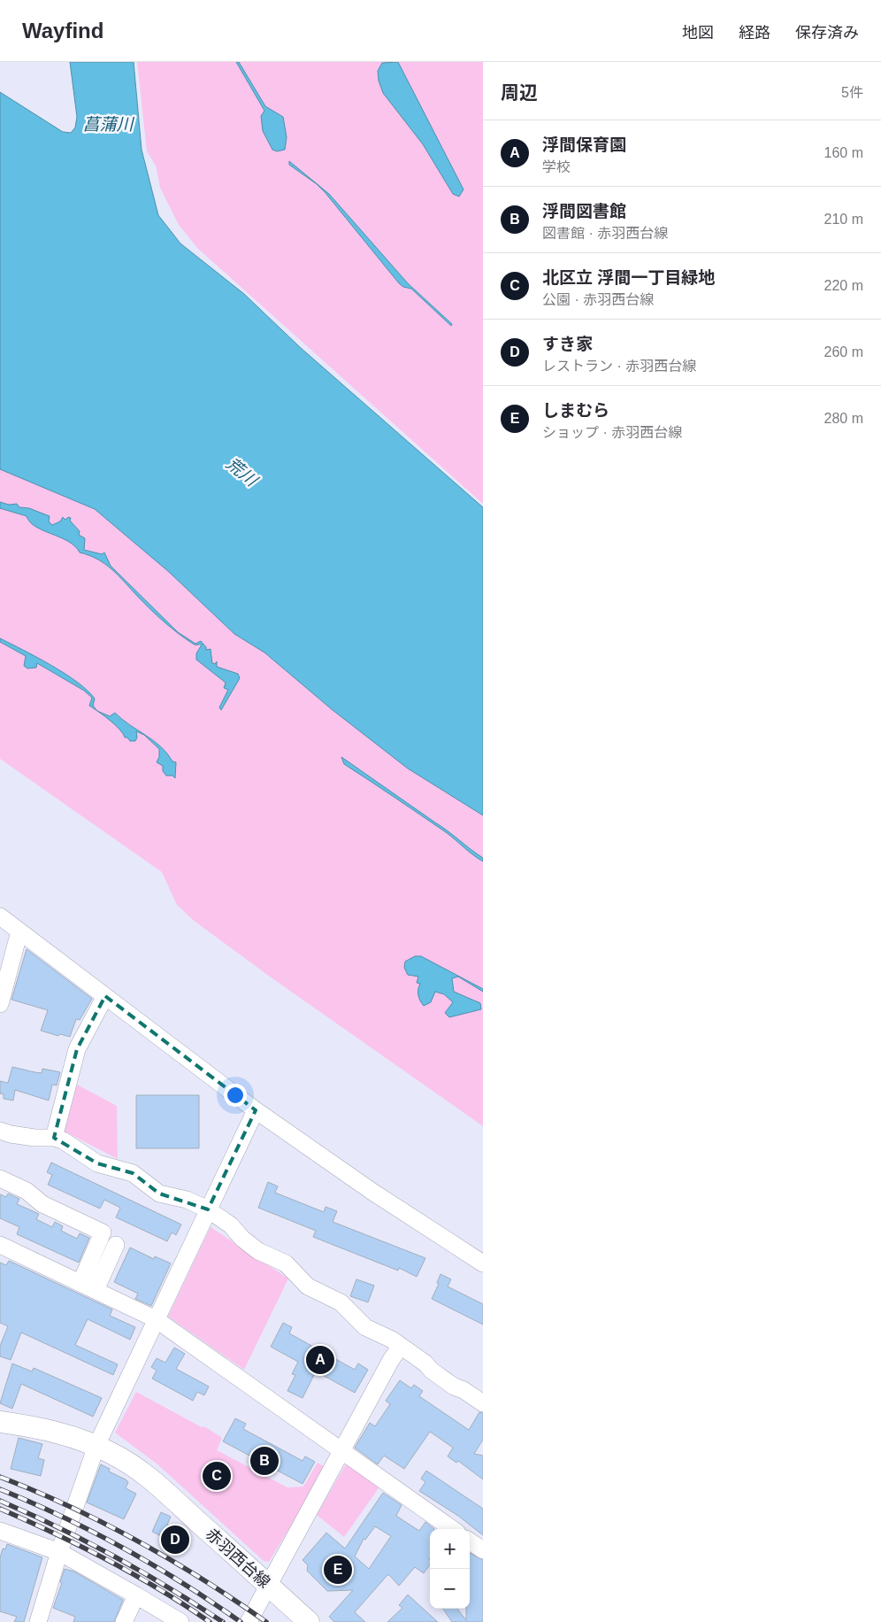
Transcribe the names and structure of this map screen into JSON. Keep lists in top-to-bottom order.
{
  "streets": {
    "main road": ["赤羽西台線"]
  },
  "water": ["菖蒲川", "荒川"],
  "page": {
    "header": "Wayfind",
    "nav": ["地図", "経路", "保存済み"],
    "heading": ["周辺", "5件"],
    "list": [
      {
        "mark": "A",
        "name": "浮間保育園",
        "note": "学校",
        "value": "160 m"
      },
      {
        "mark": "B",
        "name": "浮間図書館",
        "note": "図書館 · 赤羽西台線",
        "value": "210 m"
      },
      {
        "mark": "C",
        "name": "北区立 浮間一丁目緑地",
        "note": "公園 · 赤羽西台線",
        "value": "220 m"
      },
      {
        "mark": "D",
        "name": "すき家",
        "note": "レストラン · 赤羽西台線",
        "value": "260 m"
      },
      {
        "mark": "E",
        "name": "しまむら",
        "note": "ショップ · 赤羽西台線",
        "value": "280 m"
      }
    ],
    "pins": [
      "A",
      "B",
      "C",
      "D",
      "E"
    ],
    "map_buttons": ["+", "−"]
  }
}
